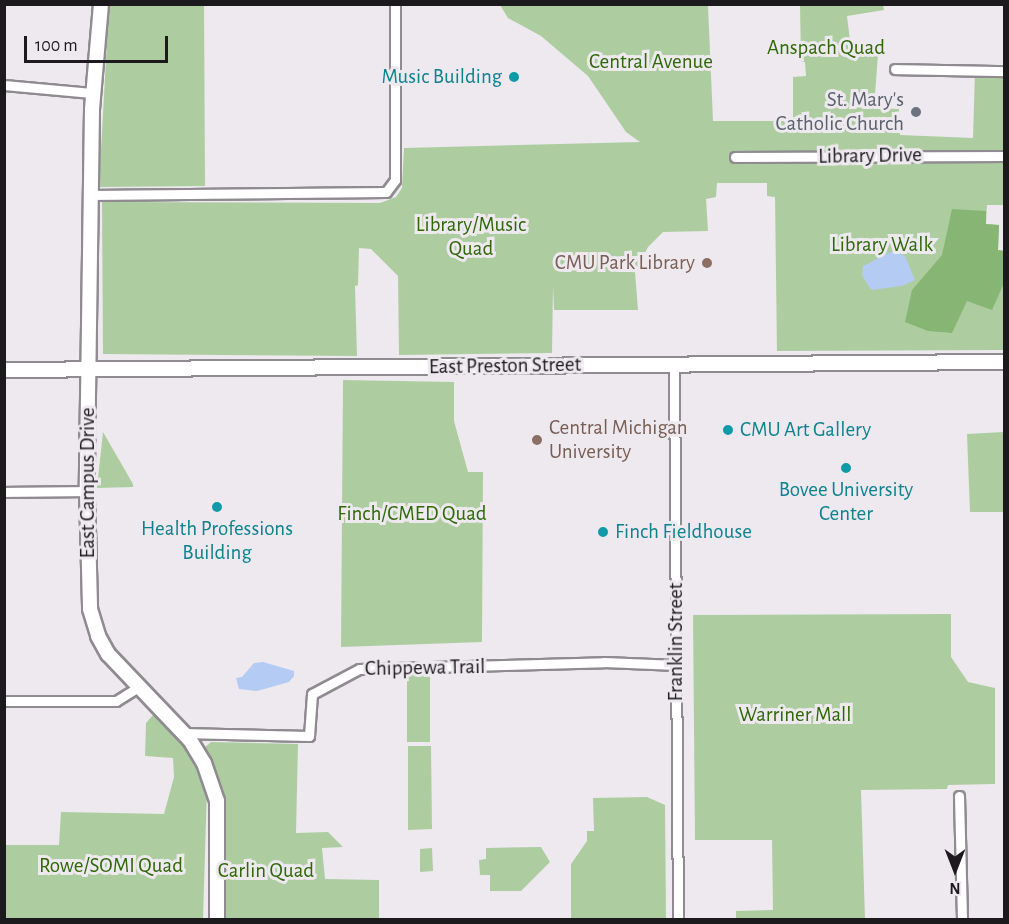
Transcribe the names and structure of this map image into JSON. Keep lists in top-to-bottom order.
{
  "streets": {
    "street": [
      "Library Drive",
      "East Preston Street",
      "East Campus Drive",
      "Franklin Street",
      "Chippewa Trail"
    ]
  },
  "crossings": [
    ["East Preston Street", "East Campus Drive"],
    ["East Preston Street", "Franklin Street"],
    ["East Campus Drive", "Chippewa Trail"],
    ["Franklin Street", "Chippewa Trail"]
  ],
  "parks": [
    "Anspach Quad",
    "Central Avenue",
    "Library/Music Quad",
    "Library Walk",
    "Finch/CMED Quad",
    "Warriner Mall",
    "Rowe/SOMI Quad",
    "Carlin Quad"
  ],
  "places": [
    "Music Building",
    "St. Mary's Catholic Church",
    "CMU Park Library",
    "CMU Art Gallery",
    "Central Michigan University",
    "Bovee University Center",
    "Health Professions Building",
    "Finch Fieldhouse"
  ],
  "scale_bar": "100 m",
  "north": "bottom"
}
